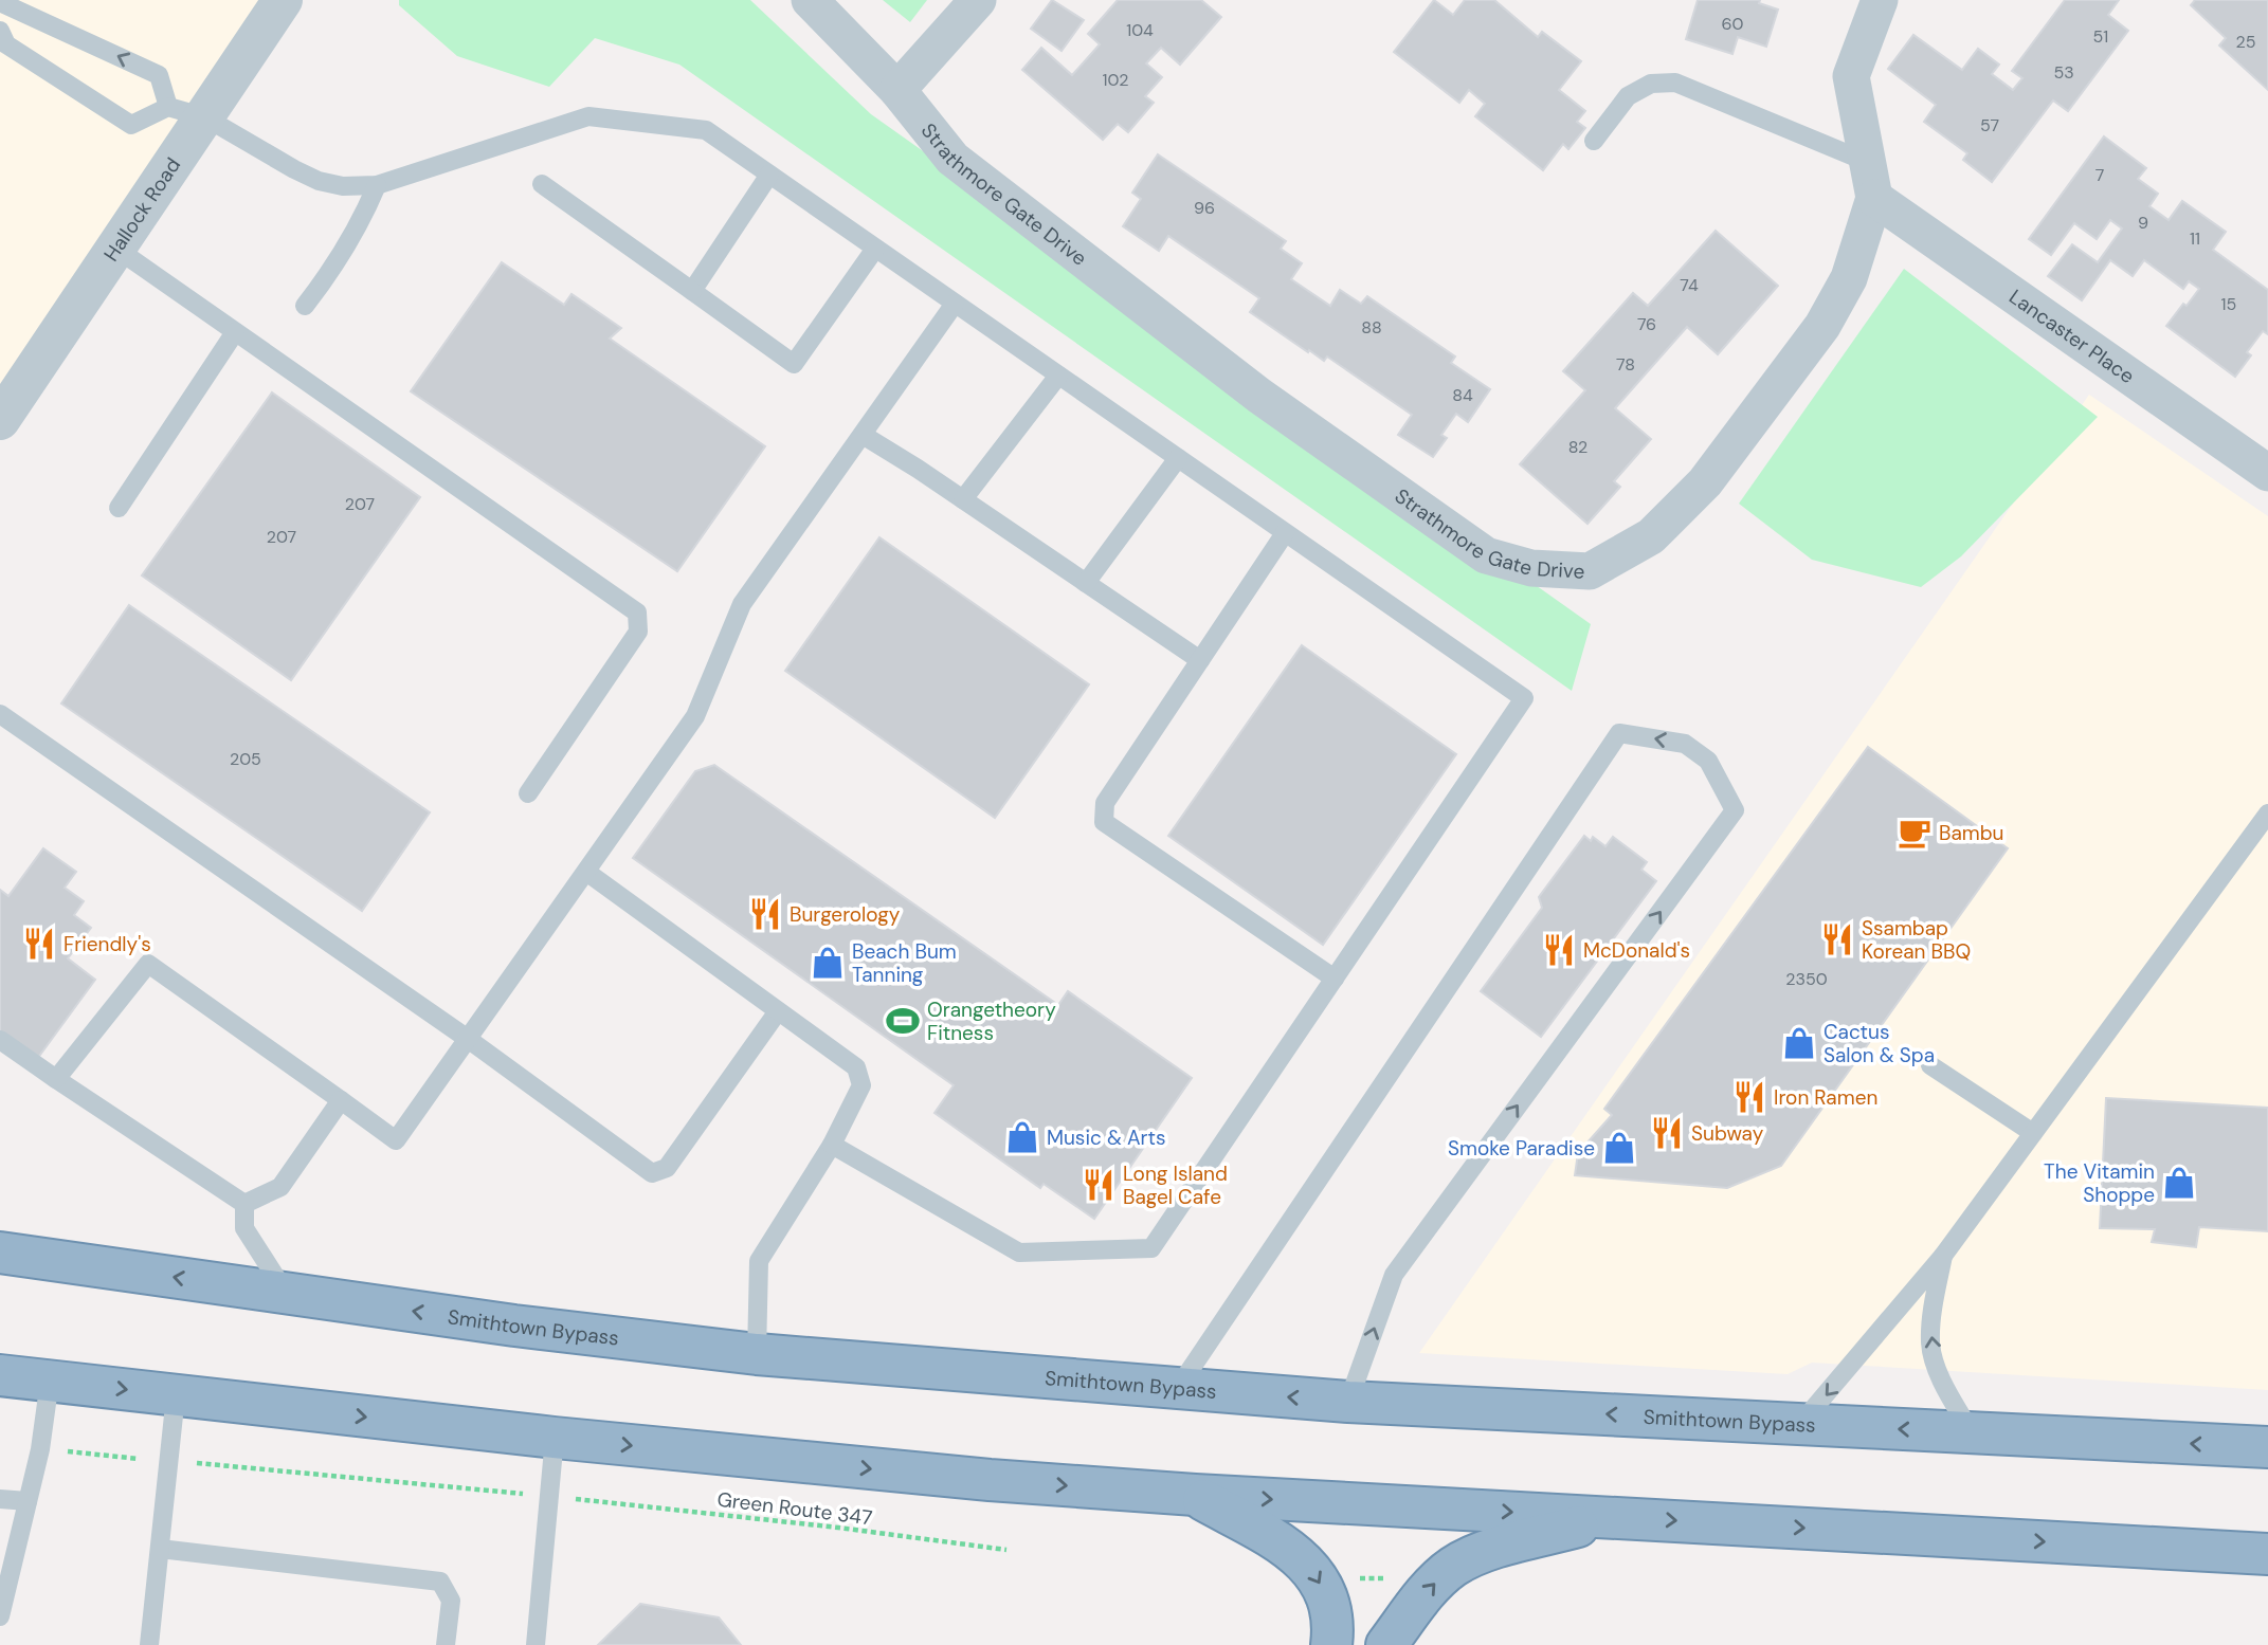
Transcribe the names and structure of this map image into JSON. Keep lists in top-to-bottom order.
{
  "streets": {
    "highway": ["Smithtown Bypass"],
    "street": ["Strathmore Gate Drive", "Hallock Road", "Lancaster Place"],
    "path": ["Green Route 347"]
  },
  "crossings": [
    ["Strathmore Gate Drive", "Lancaster Place"]
  ],
  "places": {
    "cafe": ["Bambu"],
    "restaurant": [
      "Burgerology",
      "Ssambap Korean BBQ",
      "Friendly's",
      "McDonald's",
      "Iron Ramen",
      "Subway",
      "Long Island Bagel Cafe"
    ],
    "shop": [
      "Beach Bum Tanning",
      "Cactus Salon & Spa",
      "Music & Arts",
      "Smoke Paradise",
      "The Vitamin Shoppe"
    ],
    "sports": ["Orangetheory Fitness"]
  },
  "house_numbers": [
    "60",
    "104",
    "51",
    "25",
    "53",
    "102",
    "57",
    "7",
    "96",
    "9",
    "11",
    "74",
    "15",
    "76",
    "88",
    "78",
    "84",
    "82",
    "207",
    "207",
    "205",
    "2350"
  ]
}
